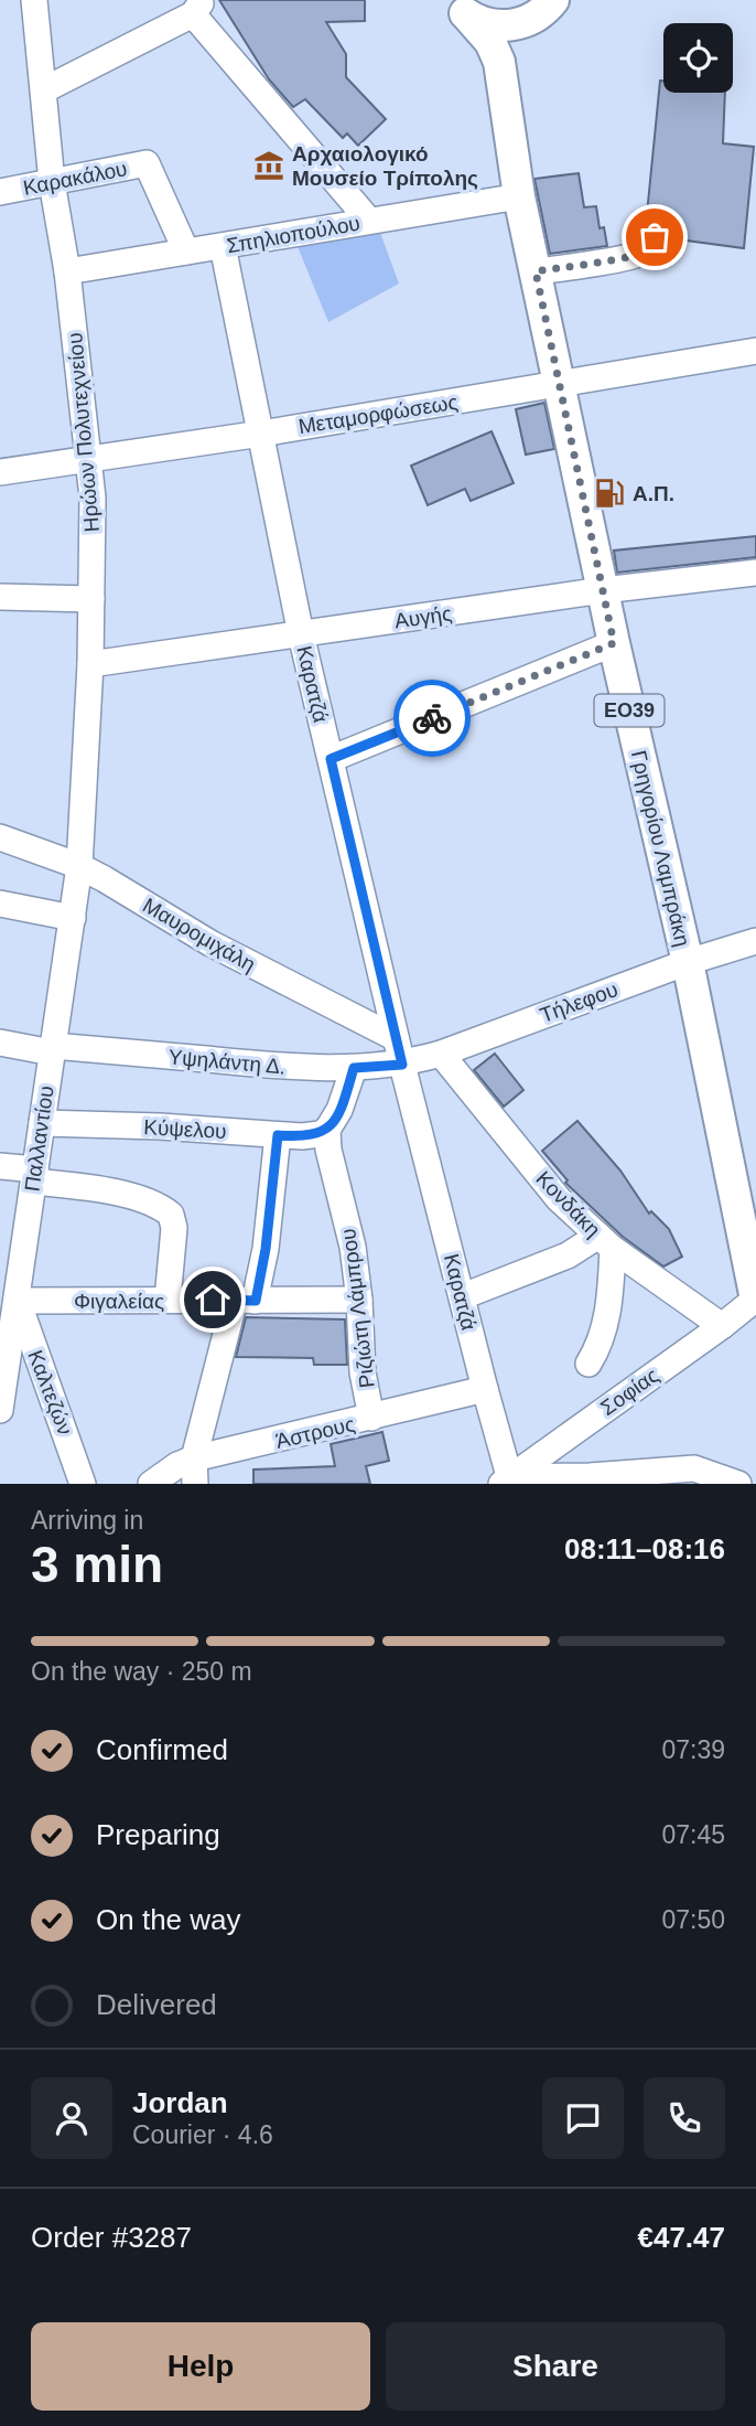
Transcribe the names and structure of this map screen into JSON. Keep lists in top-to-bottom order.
{
  "streets": {
    "main road": ["ΕΟ39", "Γρηγορίου Λαμπράκη"],
    "street": [
      "Καρακάλου",
      "Σπηλιοπούλου",
      "Μεταμορφώσεως",
      "Ηρώων Πολυτεχνείου",
      "Αυγής",
      "Καρατζά",
      "Μαυρομιχάλη",
      "Τήλεφου",
      "Υψηλάντη Δ.",
      "Κύψελου",
      "Παλλαντίου",
      "Κονδάκη",
      "Φιγαλείας",
      "Ριζιώτη Λάμπρου",
      "Σοφίας",
      "Καλτεζών",
      "Άστρους"
    ]
  },
  "crossings": [
    ["Καρακάλου", "Σπηλιοπούλου"],
    ["Καρακάλου", "Ηρώων Πολυτεχνείου"],
    ["Σπηλιοπούλου", "Ηρώων Πολυτεχνείου"],
    ["Σπηλιοπούλου", "Καρατζά"],
    ["Σπηλιοπούλου", "Γρηγορίου Λαμπράκη"],
    ["Μεταμορφώσεως", "Ηρώων Πολυτεχνείου"],
    ["Μεταμορφώσεως", "Καρατζά"],
    ["Μεταμορφώσεως", "Γρηγορίου Λαμπράκη"],
    ["Ηρώων Πολυτεχνείου", "Αυγής"],
    ["Ηρώων Πολυτεχνείου", "Μαυρομιχάλη"],
    ["Ηρώων Πολυτεχνείου", "Παλλαντίου"],
    ["Αυγής", "Καρατζά"],
    ["Αυγής", "Γρηγορίου Λαμπράκη"],
    ["Καρατζά", "Μαυρομιχάλη"],
    ["Καρατζά", "Τήλεφου"],
    ["Καρατζά", "Υψηλάντη Δ."],
    ["Καρατζά", "Σοφίας"],
    ["Καρατζά", "Άστρους"],
    ["Γρηγορίου Λαμπράκη", "Τήλεφου"],
    ["Γρηγορίου Λαμπράκη", "Σοφίας"],
    ["Μαυρομιχάλη", "Παλλαντίου"],
    ["Τήλεφου", "Υψηλάντη Δ."],
    ["Τήλεφου", "Κονδάκη"],
    ["Υψηλάντη Δ.", "Παλλαντίου"],
    ["Κύψελου", "Παλλαντίου"],
    ["Κύψελου", "Ριζιώτη Λάμπρου"],
    ["Παλλαντίου", "Φιγαλείας"],
    ["Παλλαντίου", "Καλτεζών"],
    ["Κονδάκη", "Σοφίας"],
    ["Φιγαλείας", "Ριζιώτη Λάμπρου"],
    ["Φιγαλείας", "Καλτεζών"],
    ["Ριζιώτη Λάμπρου", "Άστρους"]
  ],
  "places": {
    "museum": ["Αρχαιολογικό Μουσείο Τρίπολης"],
    "fuel station": ["Α.Π."]
  },
  "page": {
    "heading": ["3 min", "Arriving in", "08:11–08:16"],
    "panel": [
      "Jordan",
      "Courier · 4.6",
      "Order #3287",
      "€47.47"
    ],
    "bar": "On the way · 250 m",
    "list": [
      ["Confirmed", "07:39"],
      ["Preparing", "07:45"],
      ["On the way", "07:50"],
      "Delivered"
    ],
    "buttons": ["Help", "Share"]
  }
}
